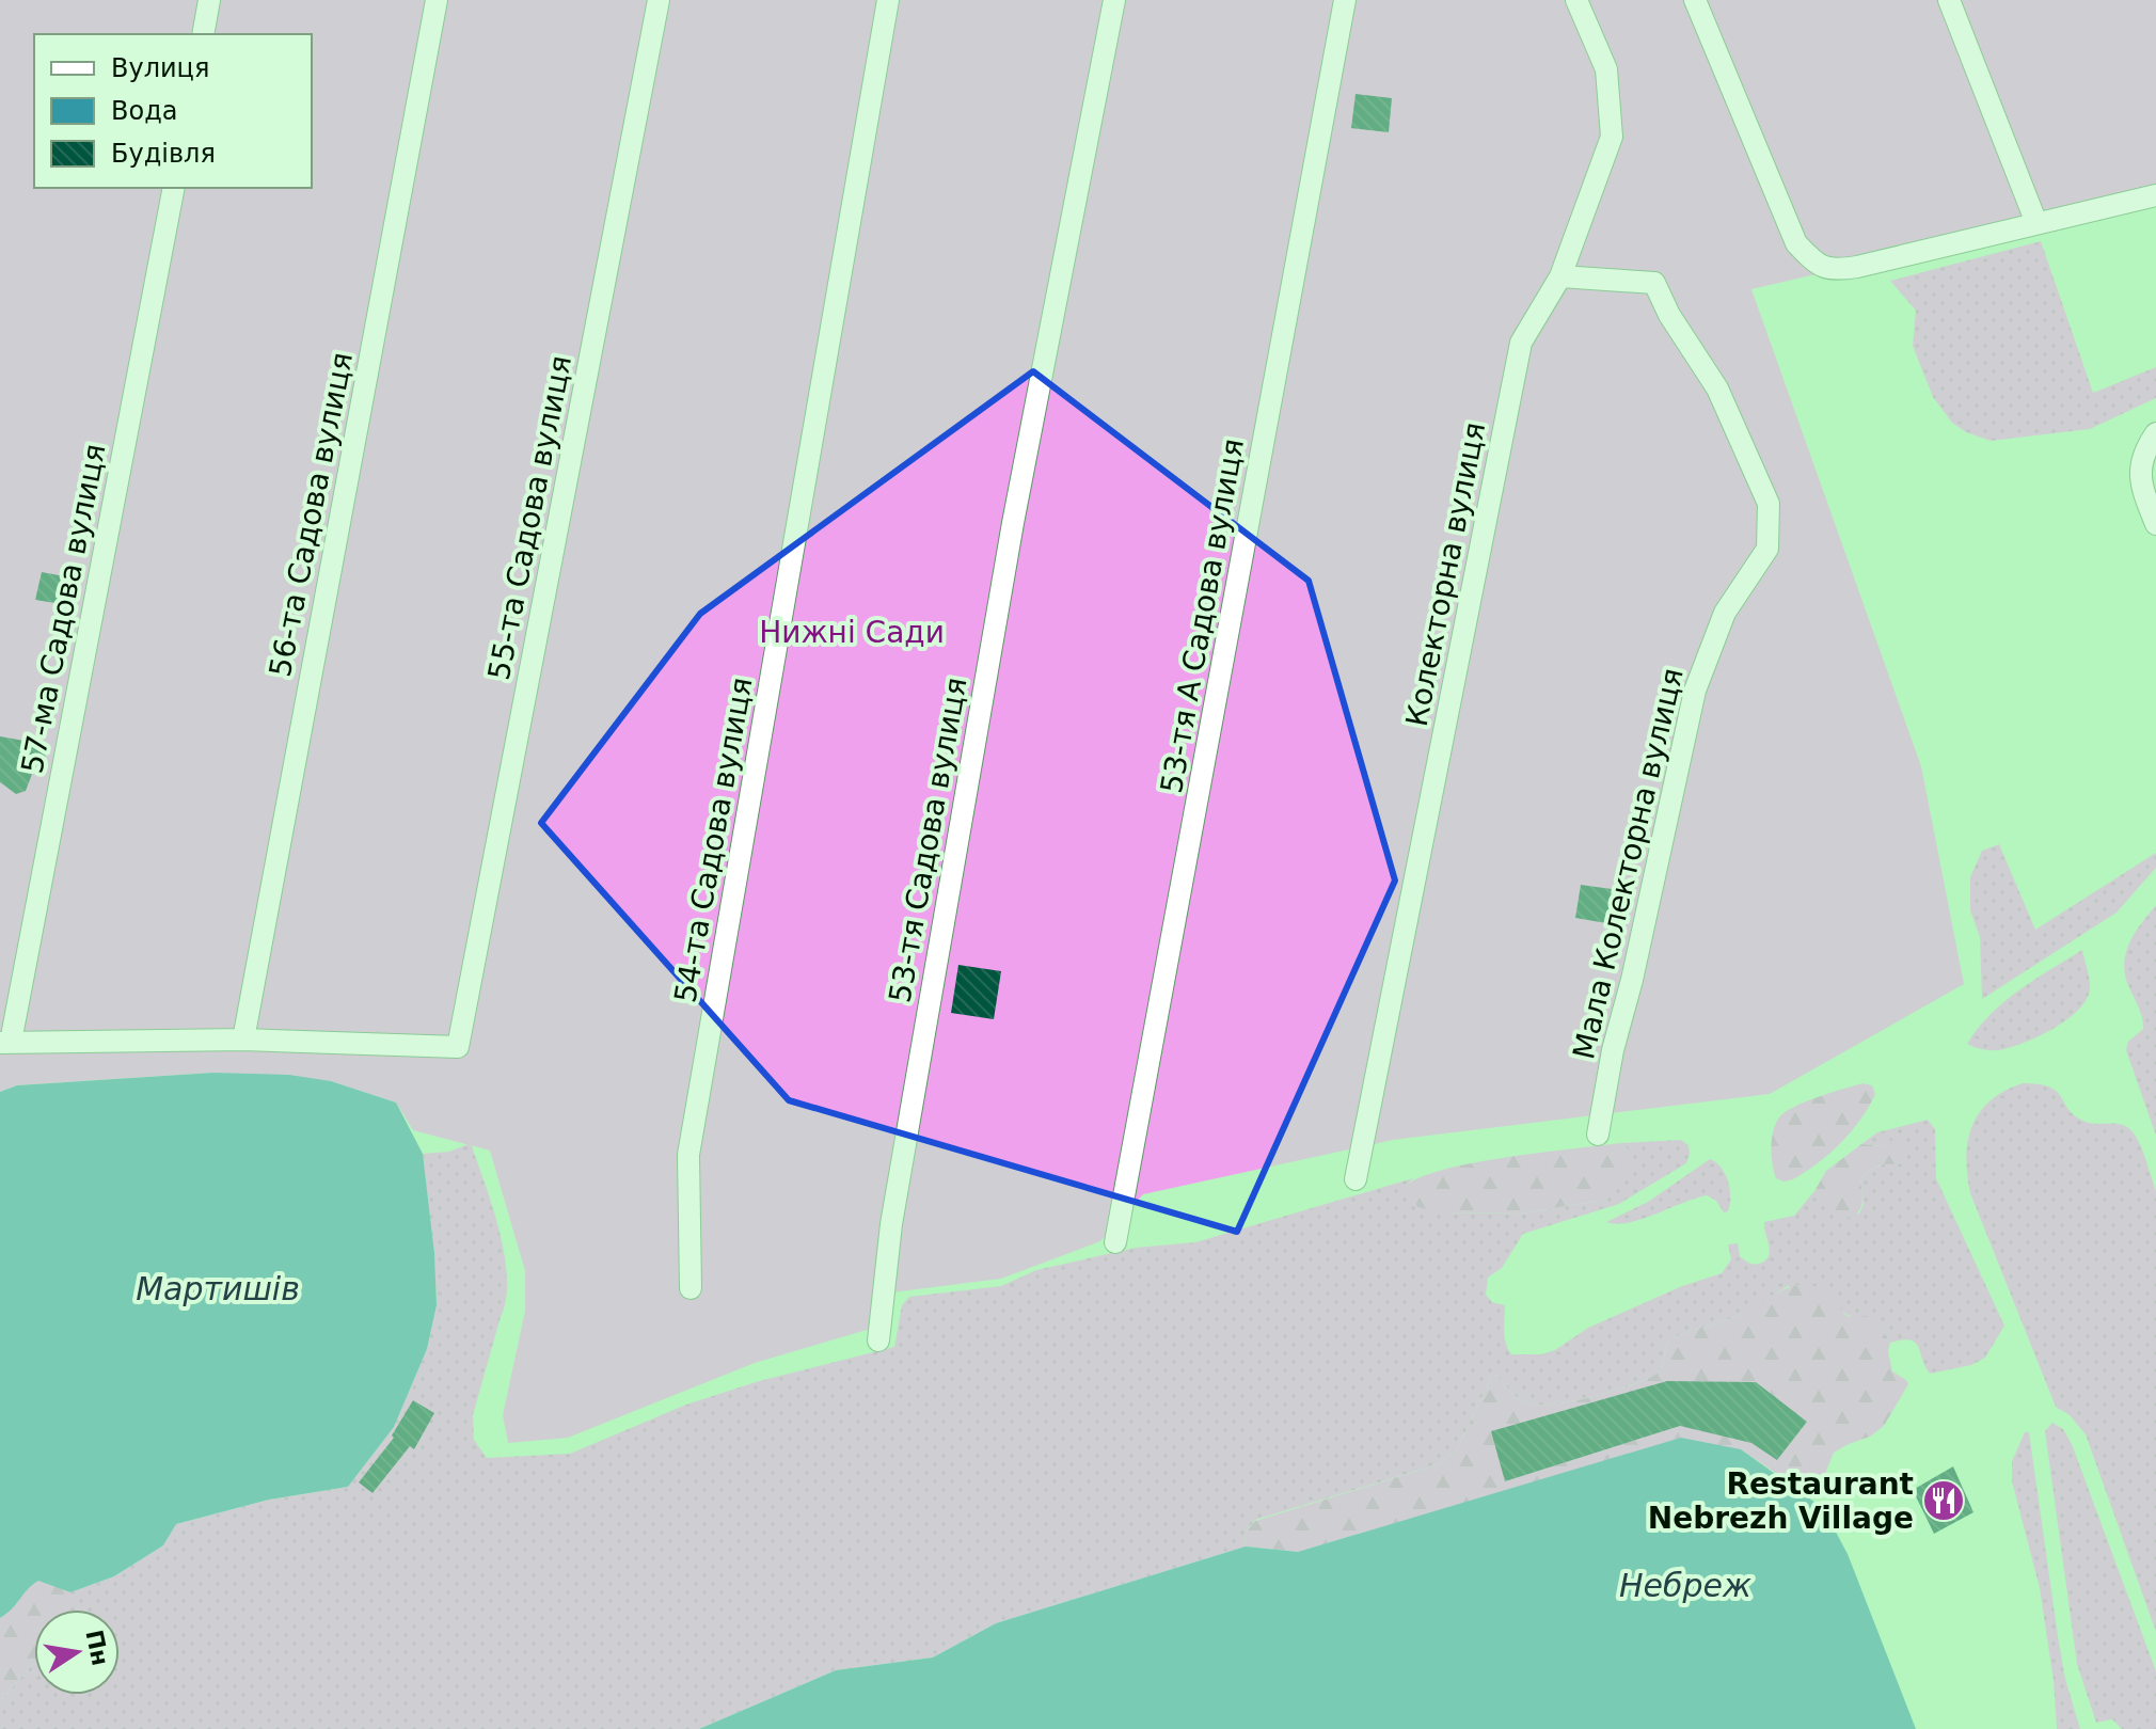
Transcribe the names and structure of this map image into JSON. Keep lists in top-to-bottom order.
{
  "streets": {
    "street": [
      "56-та Садова вулиця",
      "55-та Садова вулиця",
      "Колекторна вулиця",
      "57-ма Садова вулиця",
      "53-тя А Садова вулиця",
      "54-та Садова вулиця",
      "53-тя Садова вулиця",
      "Мала Колекторна вулиця"
    ]
  },
  "crossings": [
    ["56-та Садова вулиця", "55-та Садова вулиця"],
    ["Колекторна вулиця", "Мала Колекторна вулиця"]
  ],
  "water": ["Мартишів", "Небреж"],
  "parks": ["Нижні Сади"],
  "places": {
    "restaurant": ["Restaurant Nebrezh Village"]
  },
  "legend": ["Вулиця", "Вода", "Будівля"],
  "north": "right"
}
